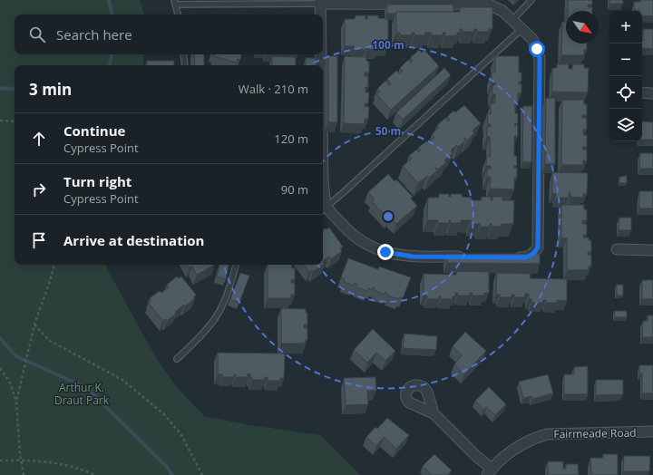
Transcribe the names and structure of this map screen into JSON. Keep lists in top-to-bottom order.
{
  "streets": {
    "street": ["Fairmeade Road"]
  },
  "parks": ["Arthur K. Draut Park"],
  "north": "bottom right",
  "page": {
    "map_buttons": ["+", "−"],
    "search": "Search here",
    "heading": ["3 min", "Walk · 210 m"],
    "list": [
      ["Continue", "Cypress Point", "120 m"],
      ["Turn right", "Cypress Point", "90 m"],
      "Arrive at destination"
    ]
  },
  "rings": ["100 m", "50 m"]
}
